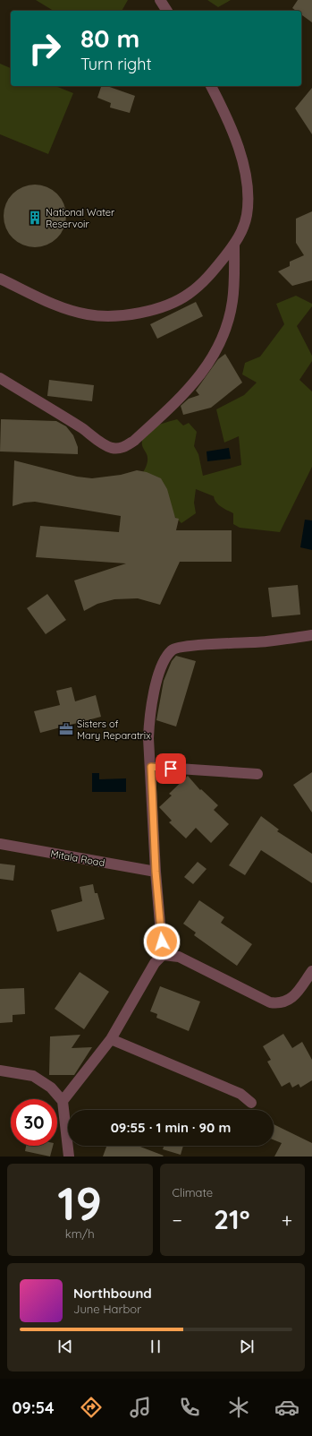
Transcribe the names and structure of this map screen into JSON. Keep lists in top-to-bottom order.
{
  "streets": {
    "street": ["Mitala Road"]
  },
  "places": {
    "building": ["National Water Reservoir"],
    "office": ["Sisters of Mary Reparatrix"]
  },
  "page": {
    "turn": ["80 m", "Turn right"],
    "limit": "30",
    "trip": "09:55 · 1 min · 90 m",
    "tile": [
      ["19", "km/h"],
      "Climate"
    ],
    "heat": ["−", "21°", "+"],
    "song": ["Northbound", "June Harbor"],
    "tabs": "09:54"
  }
}
